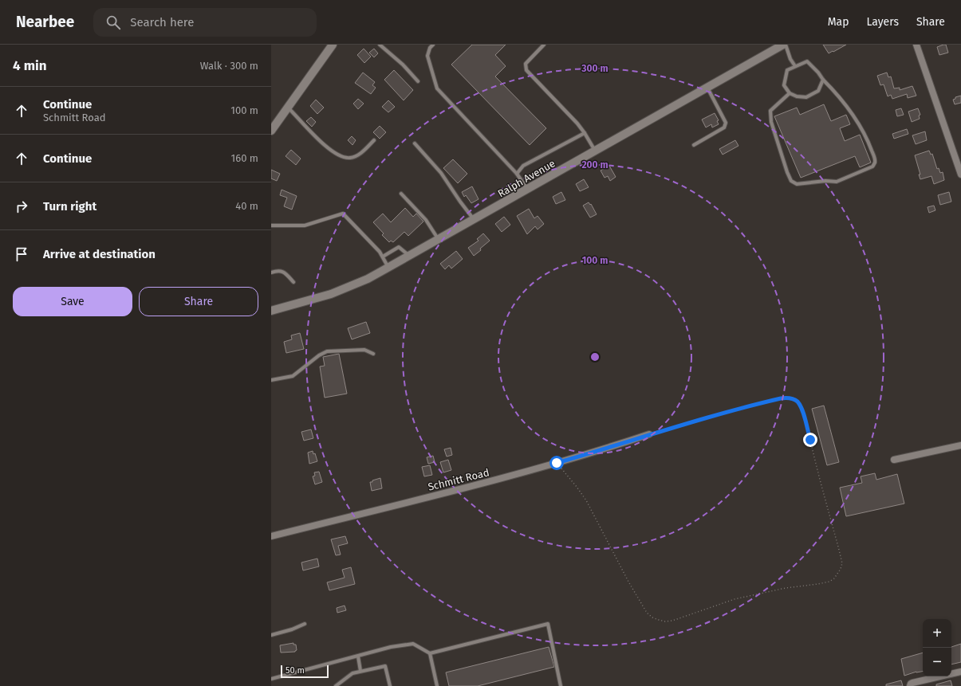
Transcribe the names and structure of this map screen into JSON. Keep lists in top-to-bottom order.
{
  "streets": {
    "street": ["Ralph Avenue", "Schmitt Road"]
  },
  "scale_bar": "50 m",
  "page": {
    "header": "Nearbee",
    "search": "Search here",
    "nav": ["Map", "Layers", "Share"],
    "heading": ["4 min", "Walk · 300 m"],
    "list": [
      ["Continue", "Schmitt Road", "100 m"],
      ["Continue", "160 m"],
      ["Turn right", "40 m"],
      "Arrive at destination"
    ],
    "buttons": ["Save", "Share"],
    "map_buttons": ["+", "−"],
    "scale": "50 m"
  },
  "rings": ["300 m", "200 m", "100 m"]
}
